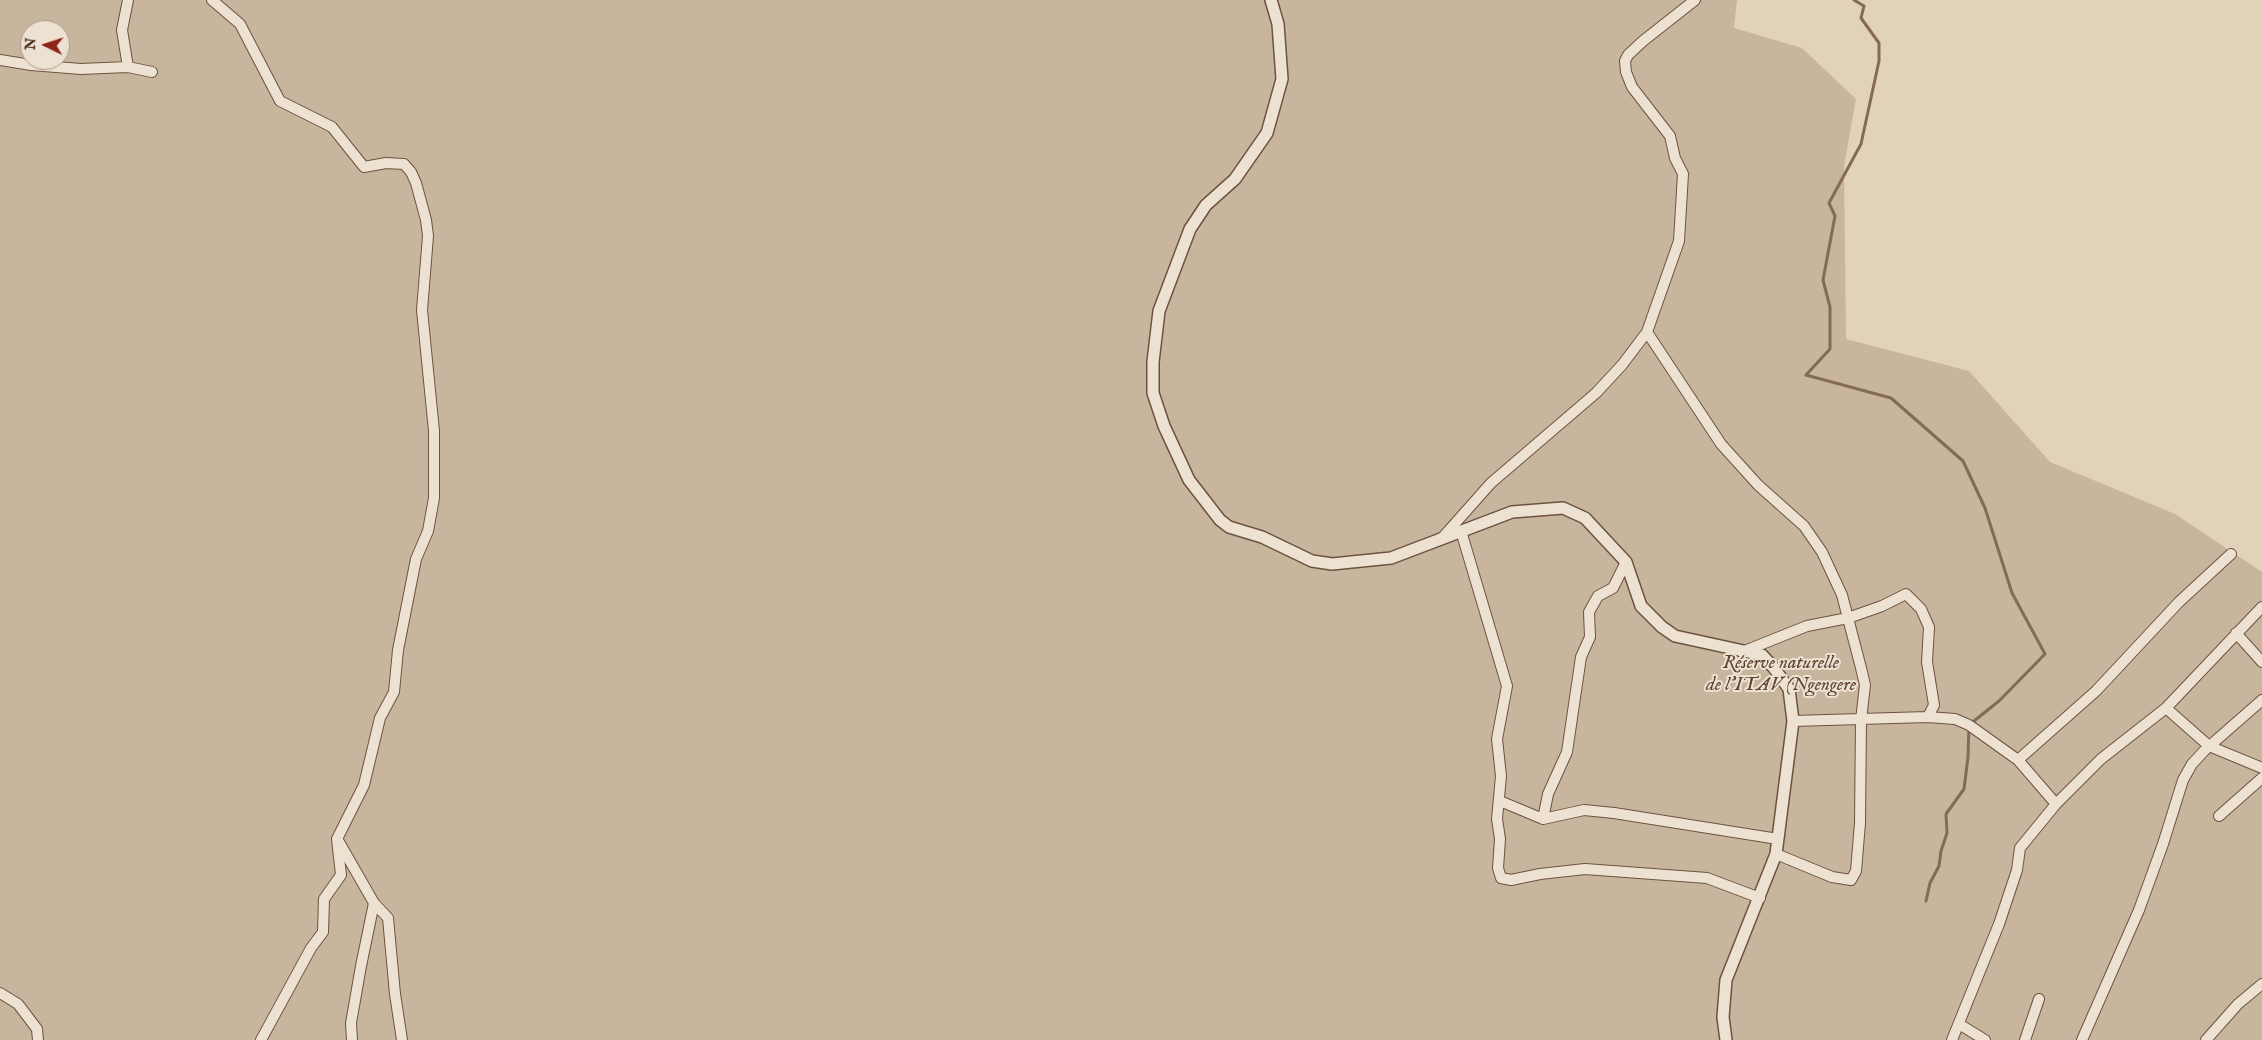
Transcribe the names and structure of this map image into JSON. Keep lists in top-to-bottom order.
{
  "parks": ["Réserve naturelle de l'ITAV (Ngengere"],
  "north": "left"
}
